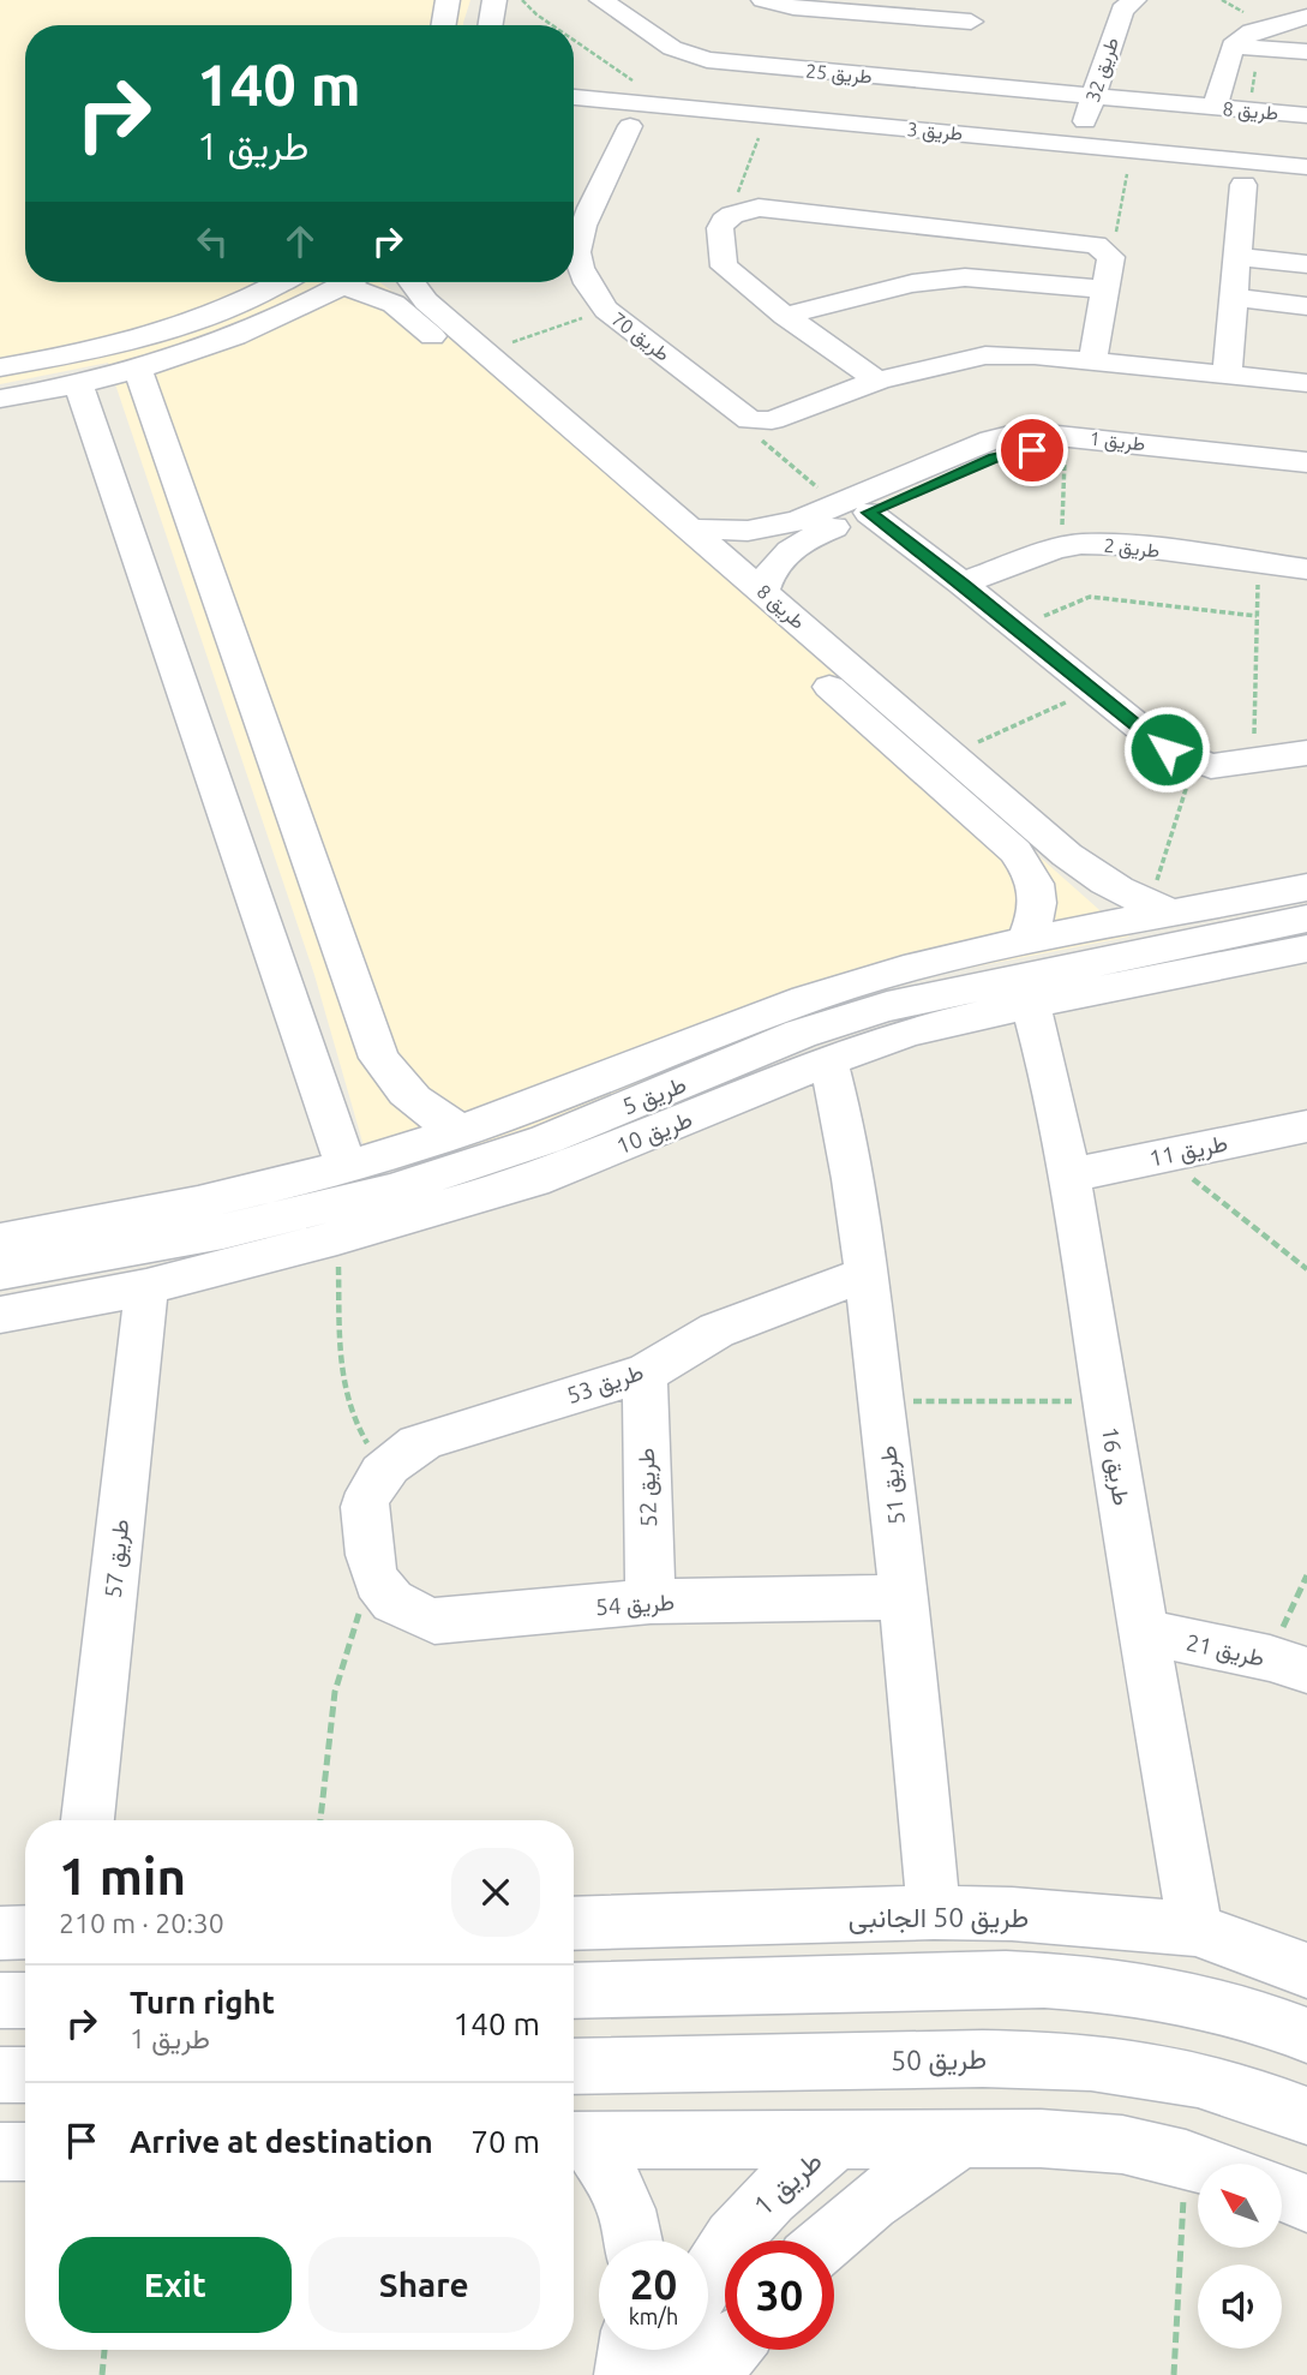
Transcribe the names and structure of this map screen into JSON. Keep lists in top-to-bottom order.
{
  "streets": {
    "street": [
      "طريق 32",
      "طريق 25",
      "طريق 8",
      "طريق 3",
      "طريق 70",
      "طريق 1",
      "طريق 2",
      "طريق 5",
      "طريق 10",
      "طريق 11",
      "طريق 53",
      "طريق 16",
      "طريق 51",
      "طريق 52",
      "طريق 57",
      "طريق 54",
      "طريق 21",
      "طريق 50 الجانبى",
      "طريق 50"
    ]
  },
  "crossings": [
    ["طريق 32", "طريق 25"],
    ["طريق 32", "طريق 8"],
    ["طريق 32", "طريق 3"],
    ["طريق 25", "طريق 8"],
    ["طريق 8", "طريق 1"],
    ["طريق 8", "طريق 5"],
    ["طريق 3", "طريق 70"],
    ["طريق 5", "طريق 10"],
    ["طريق 5", "طريق 51"],
    ["طريق 10", "طريق 16"],
    ["طريق 10", "طريق 51"],
    ["طريق 10", "طريق 57"],
    ["طريق 11", "طريق 16"],
    ["طريق 53", "طريق 51"],
    ["طريق 53", "طريق 52"],
    ["طريق 16", "طريق 21"],
    ["طريق 16", "طريق 50 الجانبى"],
    ["طريق 51", "طريق 54"],
    ["طريق 51", "طريق 50 الجانبى"],
    ["طريق 52", "طريق 54"]
  ],
  "north": "top left",
  "page": {
    "turn": ["140 m", "طريق 1"],
    "heading": ["1 min", "210 m · 20:30"],
    "list": [
      {
        "name": "Turn right",
        "note": "طريق 1",
        "value": "140 m"
      },
      {
        "name": "Arrive at destination",
        "value": "70 m"
      }
    ],
    "buttons": ["Exit", "Share"],
    "speed": "20 km/h",
    "limit": "30"
  }
}
